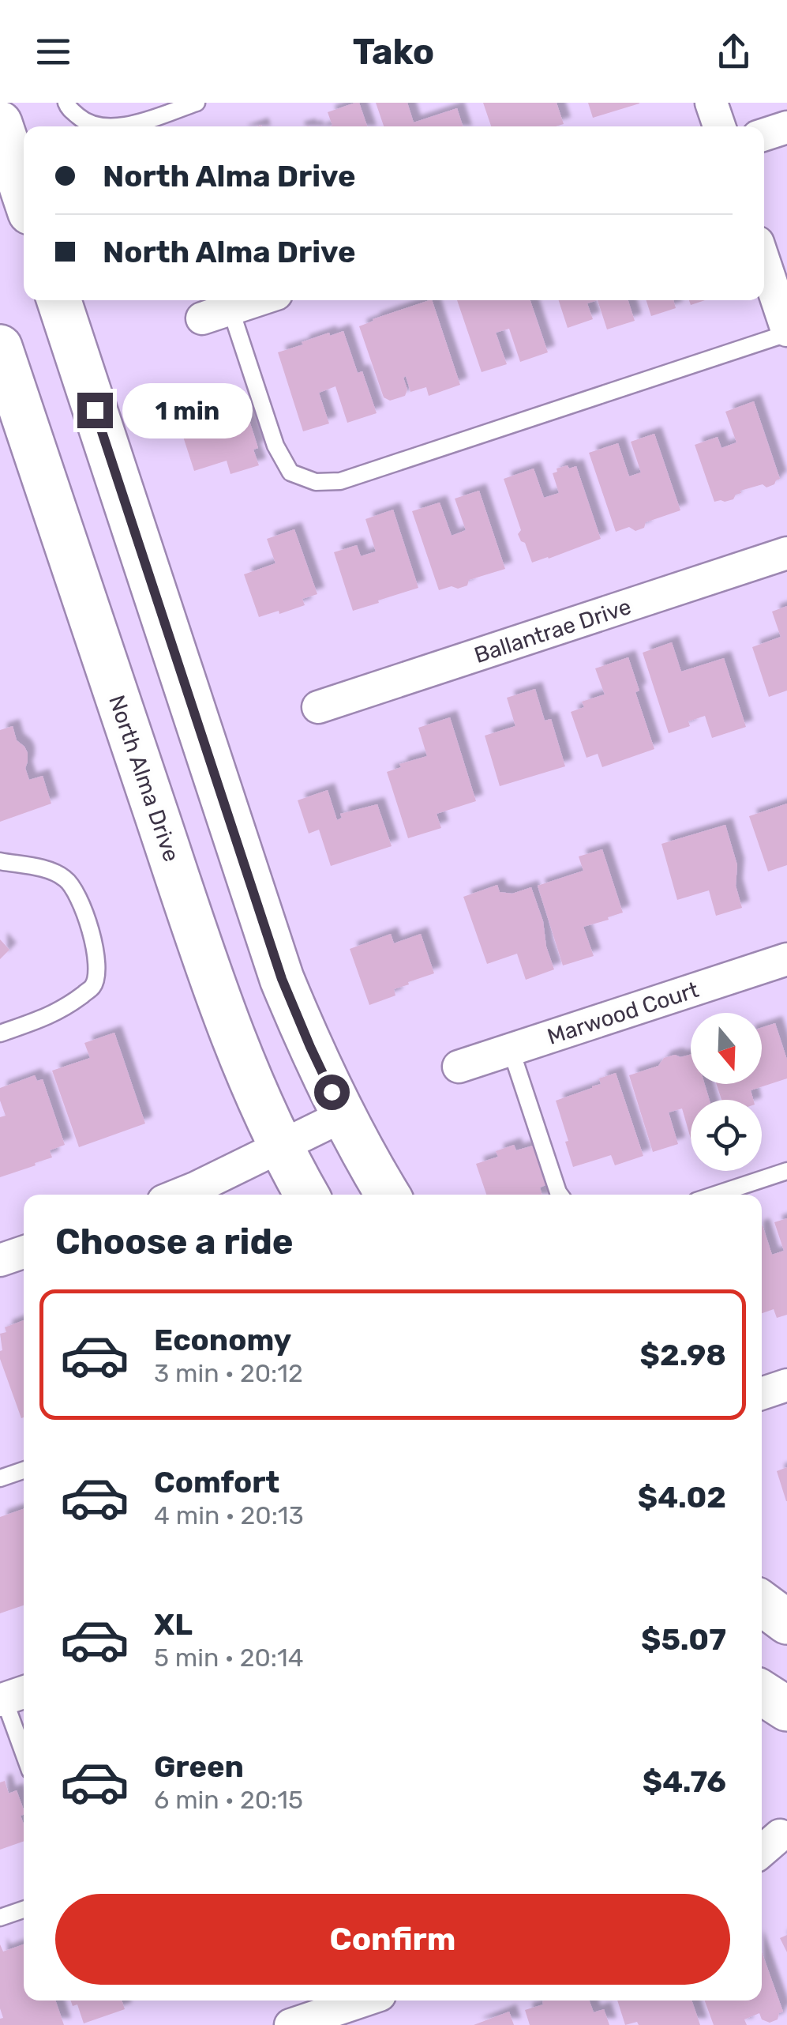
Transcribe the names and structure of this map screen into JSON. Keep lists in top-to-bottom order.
{
  "streets": {
    "main road": ["North Alma Drive"],
    "street": ["Ballantrae Drive", "Marwood Court"]
  },
  "north": "bottom",
  "page": {
    "header": "Tako",
    "banner": ["North Alma Drive", "North Alma Drive"],
    "bubble": "1 min",
    "heading": "Choose a ride",
    "list": [
      {
        "name": "Economy",
        "note": "3 min · 20:12",
        "value": "$2.98"
      },
      {
        "name": "Comfort",
        "note": "4 min · 20:13",
        "value": "$4.02"
      },
      {
        "name": "XL",
        "note": "5 min · 20:14",
        "value": "$5.07"
      },
      {
        "name": "Green",
        "note": "6 min · 20:15",
        "value": "$4.76"
      }
    ],
    "buttons": "Confirm"
  }
}
